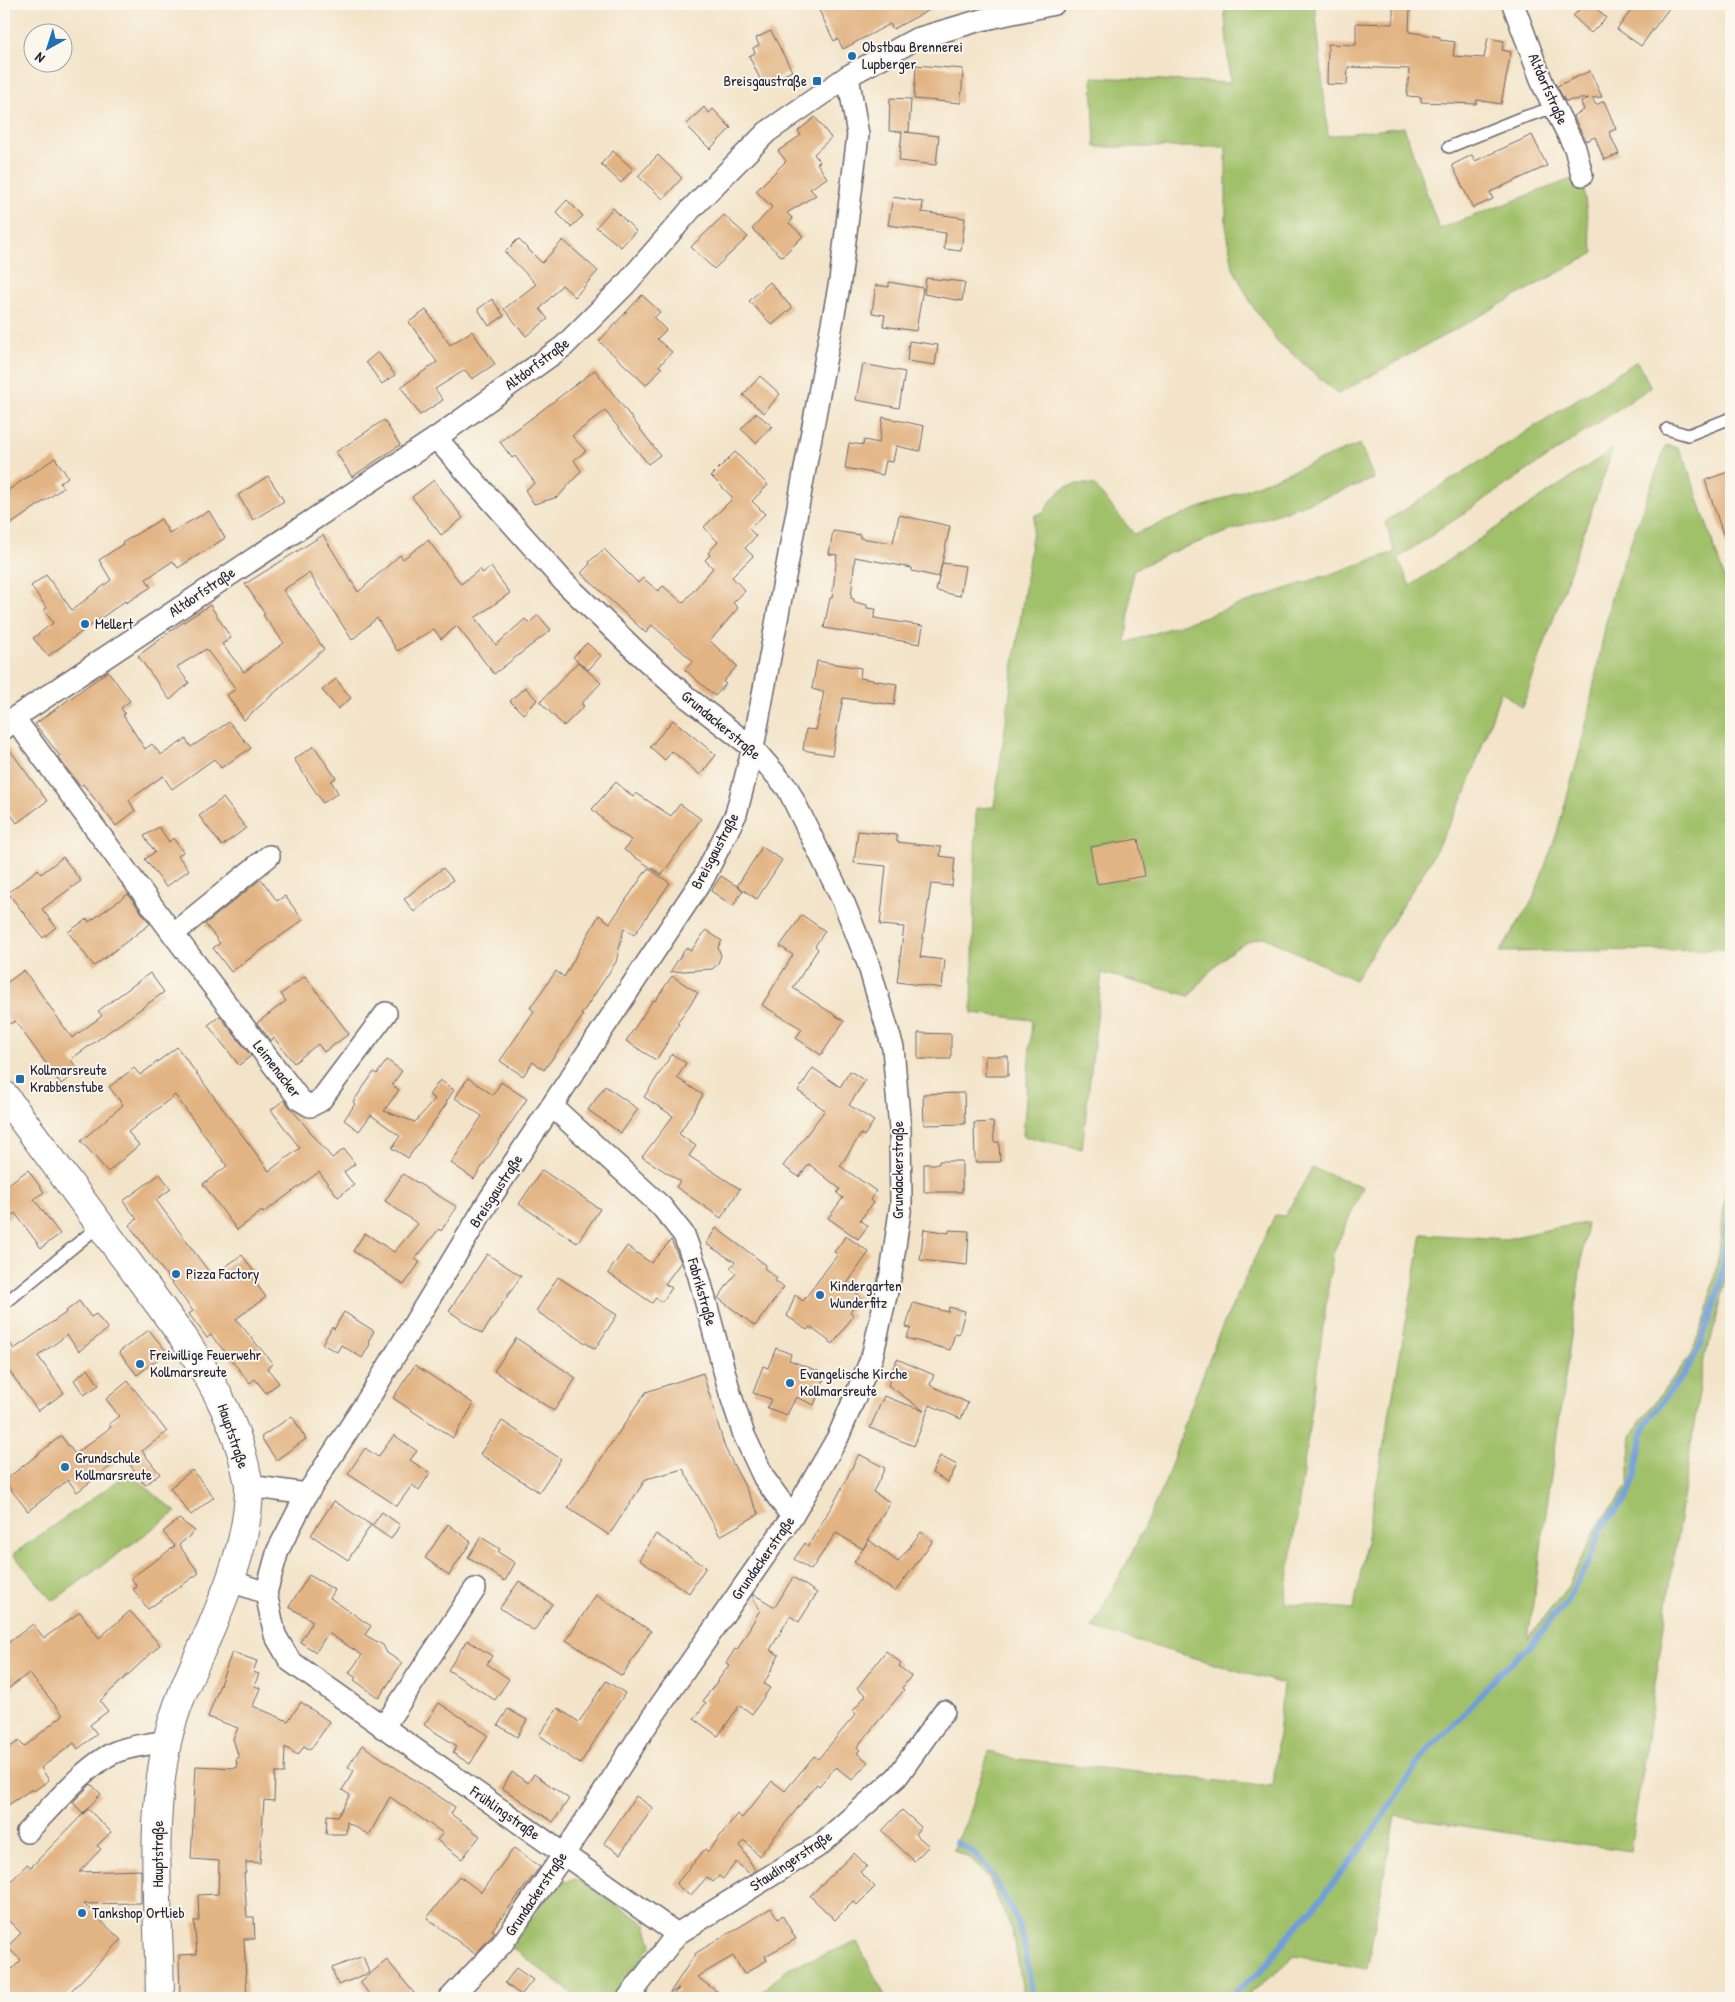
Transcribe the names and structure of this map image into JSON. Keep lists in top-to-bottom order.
{
  "streets": {
    "main road": ["Hauptstraße"],
    "street": [
      "Altdorfstraße",
      "Grundackerstraße",
      "Breisgaustraße",
      "Leimenacker",
      "Fabrikstraße",
      "Frühlingstraße",
      "Staudingerstraße"
    ]
  },
  "crossings": [
    ["Altdorfstraße", "Grundackerstraße"],
    ["Altdorfstraße", "Breisgaustraße"],
    ["Altdorfstraße", "Leimenacker"],
    ["Grundackerstraße", "Breisgaustraße"],
    ["Grundackerstraße", "Fabrikstraße"],
    ["Grundackerstraße", "Frühlingstraße"],
    ["Breisgaustraße", "Fabrikstraße"],
    ["Breisgaustraße", "Frühlingstraße"],
    ["Frühlingstraße", "Staudingerstraße"]
  ],
  "places": {
    "other": [
      "Obstbau Brennerei Lupberger",
      "Mellert",
      "Pizza Factory",
      "Kindergarten Wunderfitz",
      "Freiwillige Feuerwehr Kollmarsreute",
      "Evangelische Kirche Kollmarsreute",
      "Grundschule Kollmarsreute",
      "Tankshop Ortlieb"
    ],
    "transit": ["Breisgaustraße", "Kollmarsreute Krabbenstube"]
  },
  "north": "bottom left"
}
